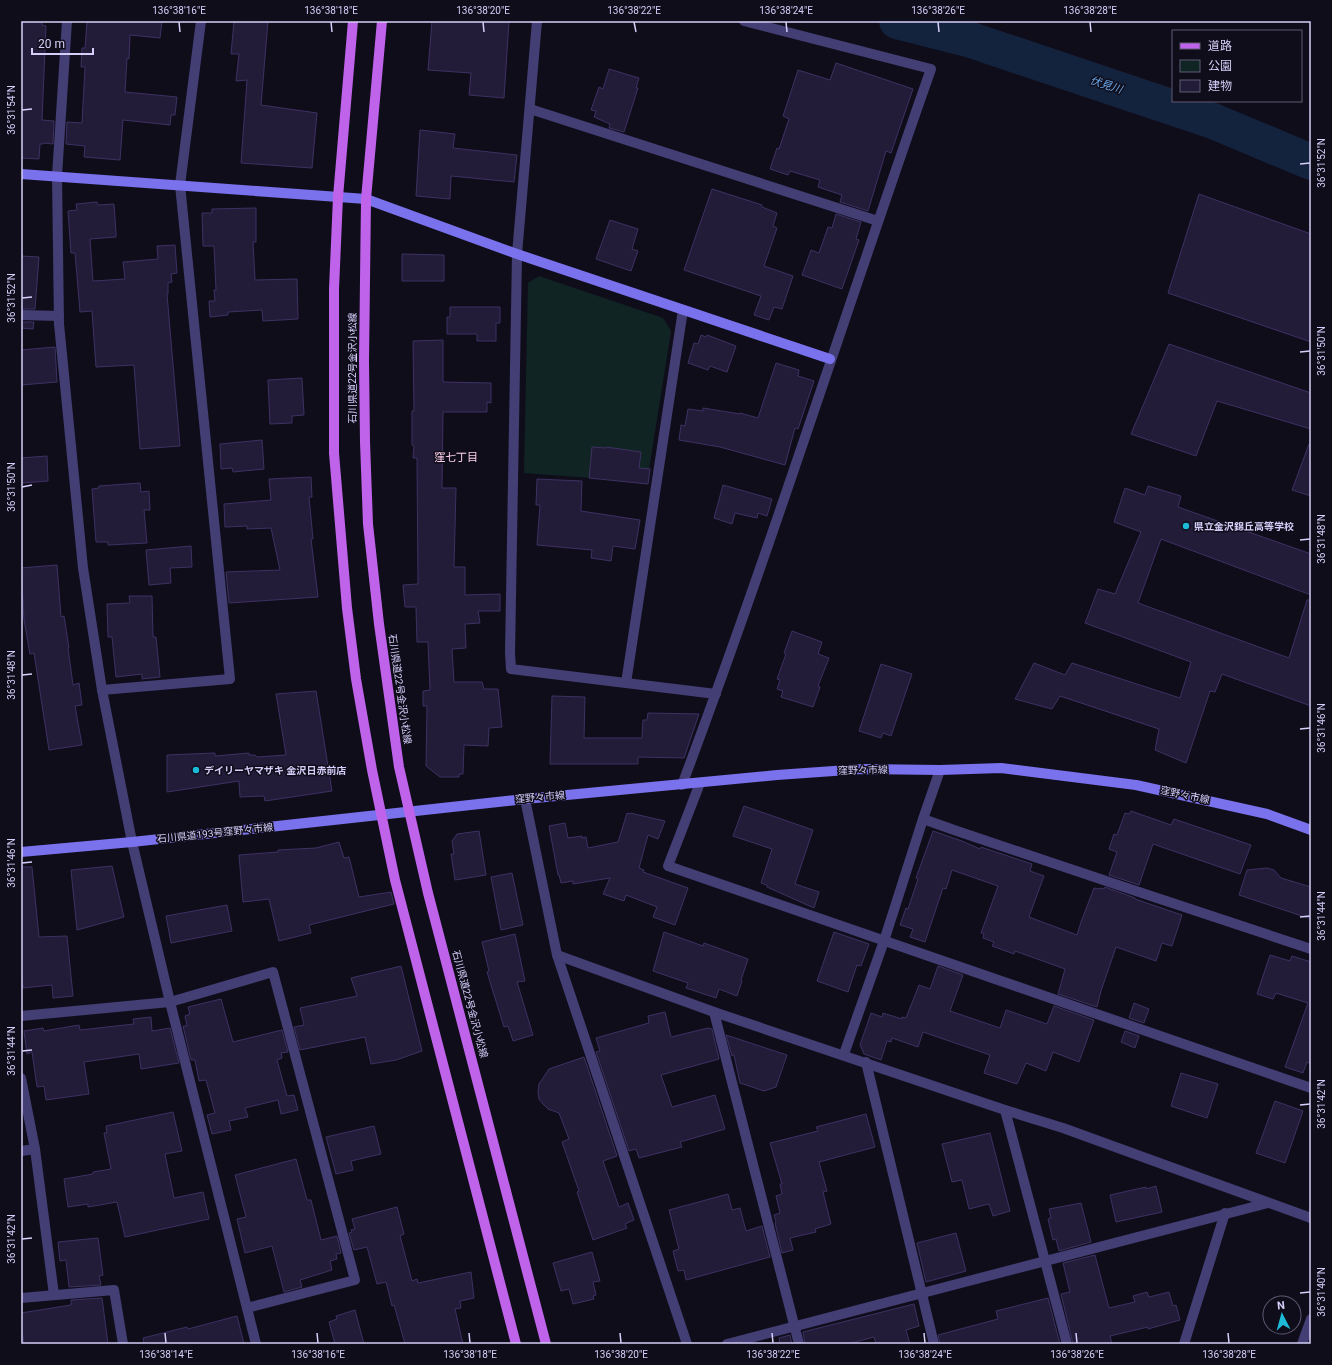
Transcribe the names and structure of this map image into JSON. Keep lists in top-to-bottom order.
{
  "streets": {
    "main road": ["石川県道22号金沢小松線", "窪野々市線", "石川県道193号窪野々市線"]
  },
  "crossings": [
    ["石川県道22号金沢小松線", "窪野々市線"],
    ["石川県道22号金沢小松線", "石川県道193号窪野々市線"],
    ["窪野々市線", "石川県道193号窪野々市線"]
  ],
  "districts": ["窪七丁目"],
  "water": ["伏見川"],
  "places": ["県立金沢錦丘高等学校", "デイリーヤマザキ 金沢日赤前店"],
  "legend": ["道路", "公園", "建物"],
  "scale_bar": "20 m",
  "north": "top",
  "coordinates": [
    "136°38'16\"E",
    "136°38'18\"E",
    "136°38'20\"E",
    "136°38'22\"E",
    "136°38'24\"E",
    "136°38'26\"E",
    "136°38'28\"E",
    "36°31'54\"N",
    "36°31'52\"N",
    "36°31'50\"N",
    "36°31'48\"N",
    "36°31'46\"N",
    "36°31'44\"N",
    "36°31'42\"N",
    "36°31'40\"N",
    "136°38'14\"E"
  ]
}
